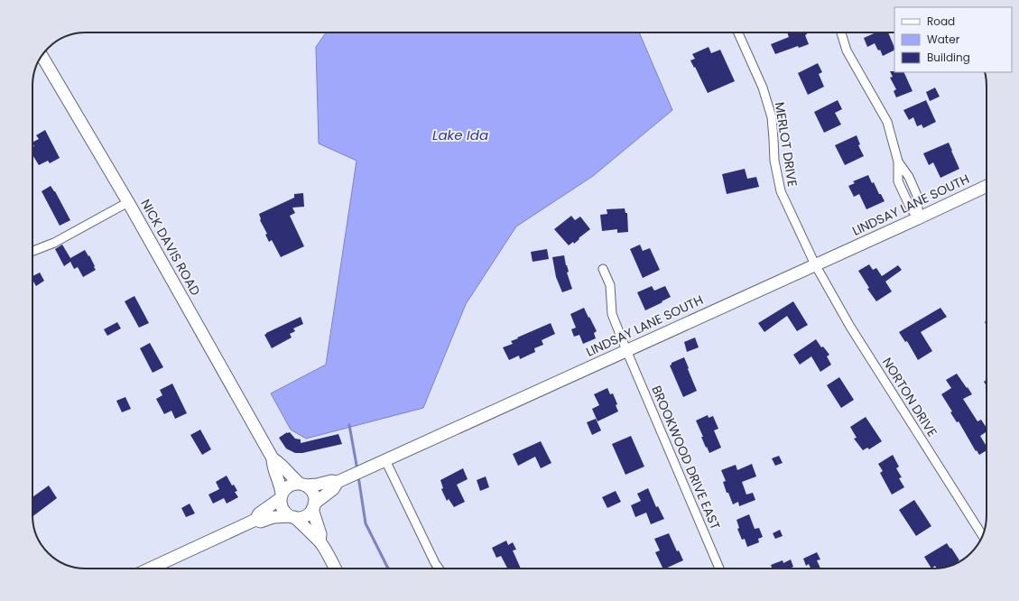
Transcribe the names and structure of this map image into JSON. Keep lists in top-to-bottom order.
{
  "streets": {
    "street": [
      "MERLOT DRIVE",
      "LINDSAY LANE SOUTH",
      "NICK DAVIS ROAD",
      "NORTON DRIVE",
      "BROOKWOOD DRIVE EAST"
    ]
  },
  "crossings": [
    ["MERLOT DRIVE", "LINDSAY LANE SOUTH"],
    ["MERLOT DRIVE", "NORTON DRIVE"],
    ["LINDSAY LANE SOUTH", "NICK DAVIS ROAD"],
    ["LINDSAY LANE SOUTH", "NORTON DRIVE"],
    ["LINDSAY LANE SOUTH", "BROOKWOOD DRIVE EAST"]
  ],
  "water": ["Lake Ida"],
  "legend": ["Road", "Water", "Building"]
}
